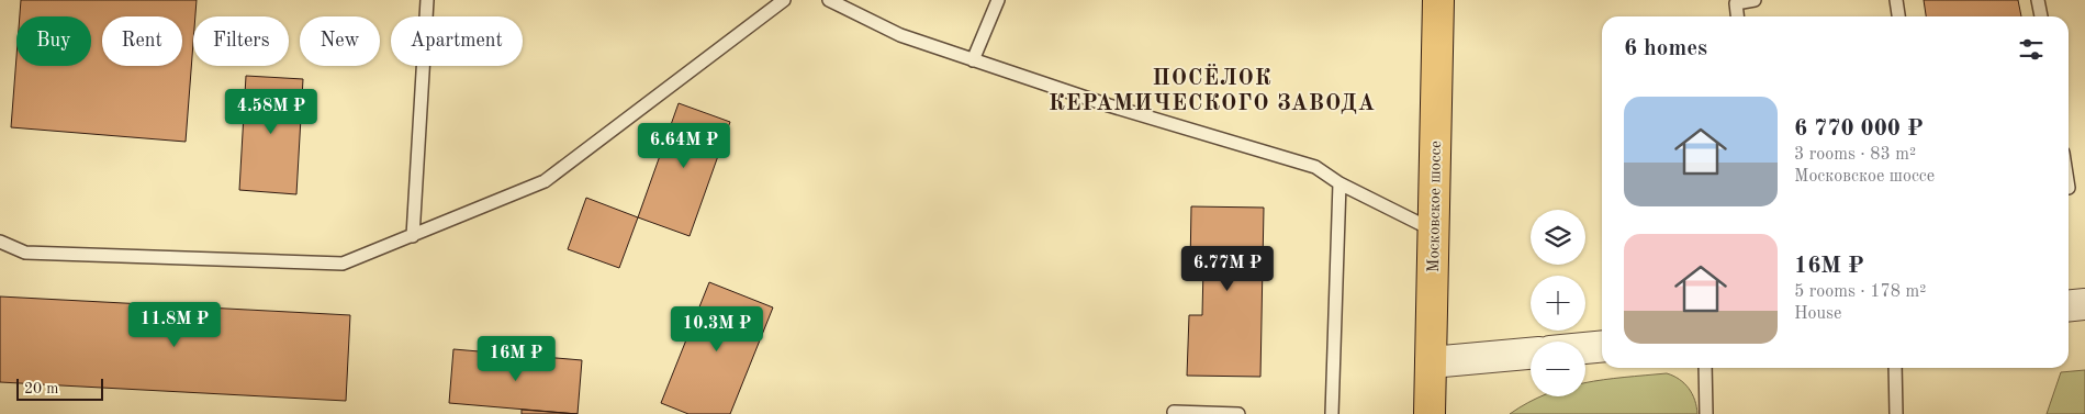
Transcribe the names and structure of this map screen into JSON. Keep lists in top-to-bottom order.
{
  "streets": {
    "main road": ["Московское шоссе"]
  },
  "districts": ["ПОСЁЛОК КЕРАМИЧЕСКОГО ЗАВОДА"],
  "scale_bar": "20 m",
  "page": {
    "chip": [
      "Buy",
      "Rent",
      "Filters",
      "New",
      "Apartment"
    ],
    "heading": "6 homes",
    "list": [
      {
        "name": "6 770 000 ₽",
        "note": "3 rooms · 83 m² · Московское шоссе"
      },
      {
        "name": "16M ₽",
        "note": "5 rooms · 178 m² · House"
      }
    ],
    "price": [
      "4.58M ₽",
      "6.64M ₽",
      "6.77M ₽",
      "11.8M ₽",
      "10.3M ₽",
      "16M ₽"
    ],
    "map_buttons": ["+", "−"],
    "scale": "20 m"
  }
}
